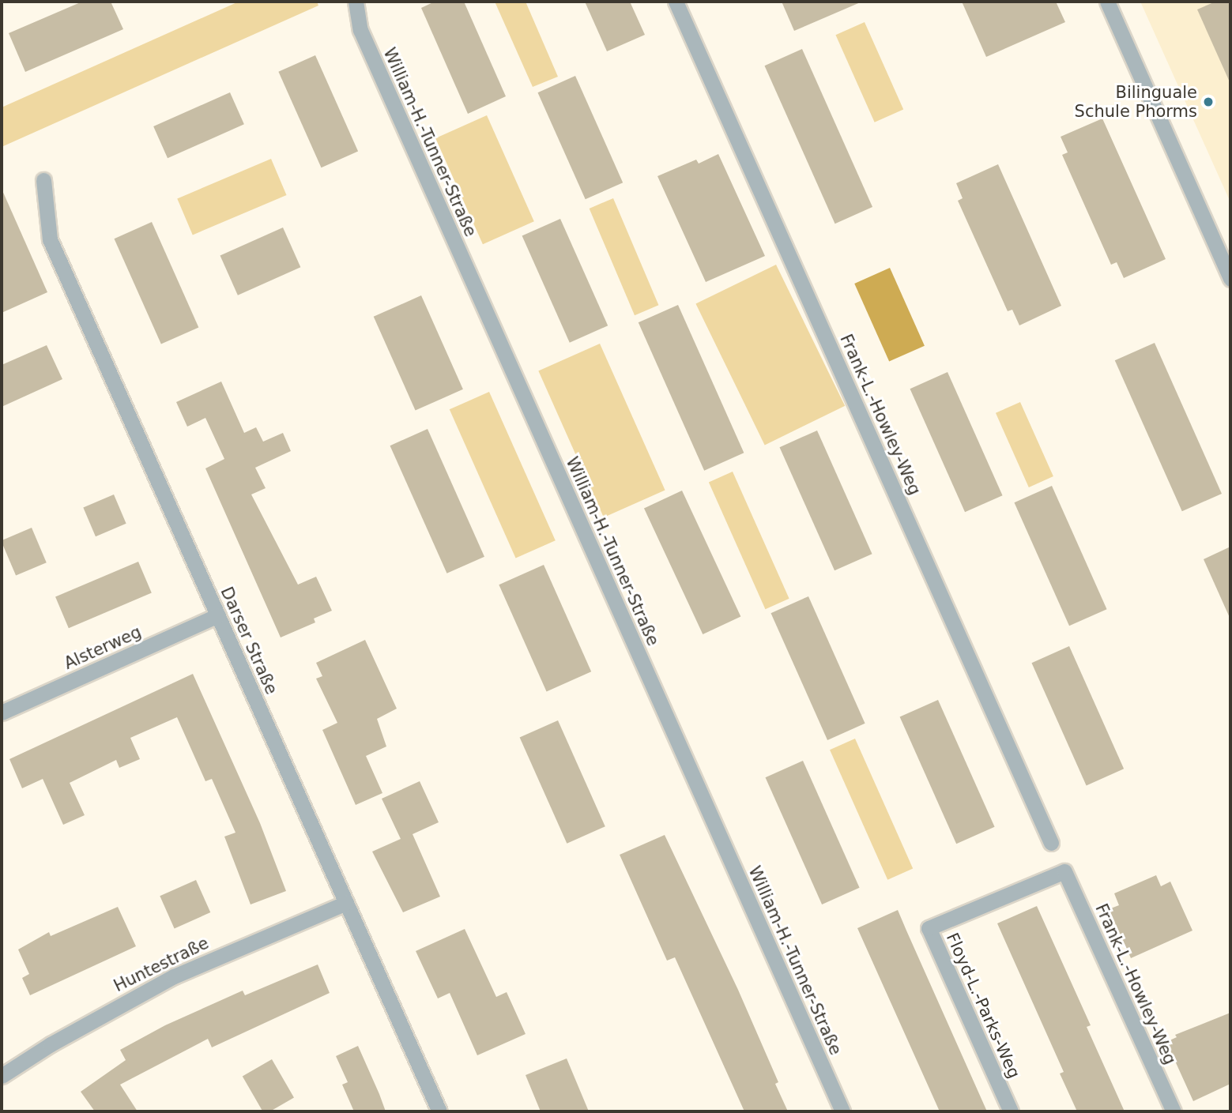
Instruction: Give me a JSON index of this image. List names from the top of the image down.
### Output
{
  "streets": {
    "street": [
      "William-H.-Tunner-Straße",
      "Frank-L.-Howley-Weg",
      "Darser Straße",
      "Alsterweg",
      "Huntestraße",
      "Floyd-L.-Parks-Weg"
    ]
  },
  "crossings": [
    ["Frank-L.-Howley-Weg", "Floyd-L.-Parks-Weg"],
    ["Darser Straße", "Alsterweg"],
    ["Darser Straße", "Huntestraße"]
  ],
  "places": ["Bilinguale Schule Phorms"]
}
